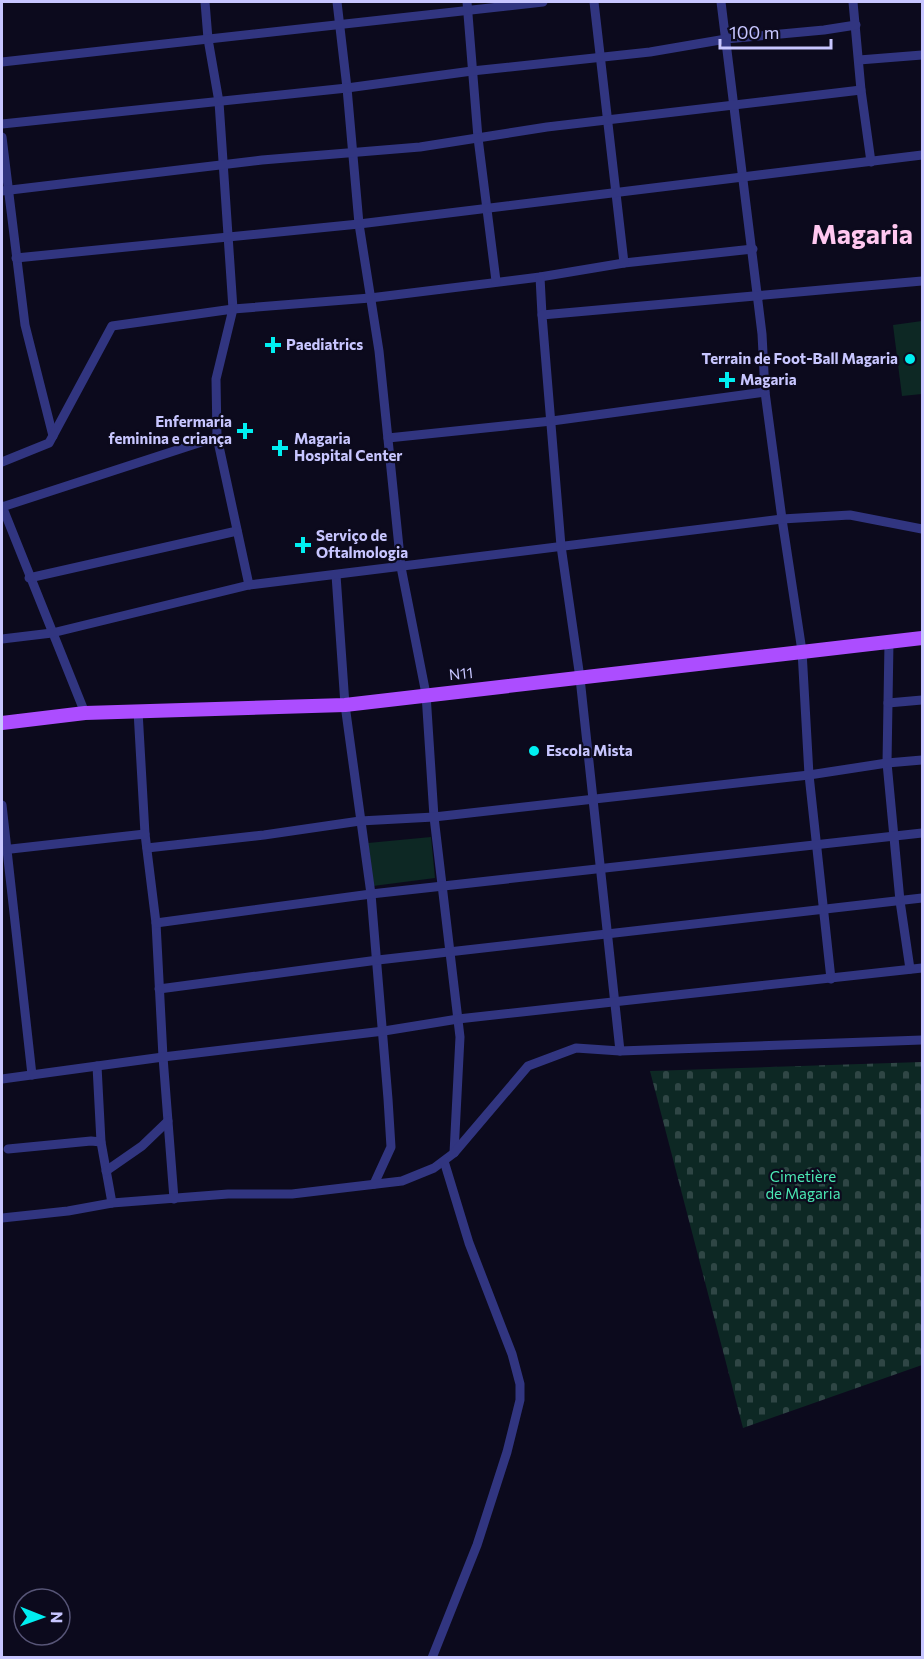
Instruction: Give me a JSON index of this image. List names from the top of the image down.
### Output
{
  "streets": {
    "main road": ["N11"]
  },
  "districts": ["Magaria"],
  "parks": ["Cimetière de Magaria"],
  "places": {
    "health": [
      "Paediatrics",
      "Magaria",
      "Enfermaria feminina e criança",
      "Magaria Hospital Center",
      "Serviço de Oftalmologia"
    ],
    "other": ["Terrain de Foot-Ball Magaria", "Escola Mista"]
  },
  "scale_bar": "100 m",
  "north": "right"
}
